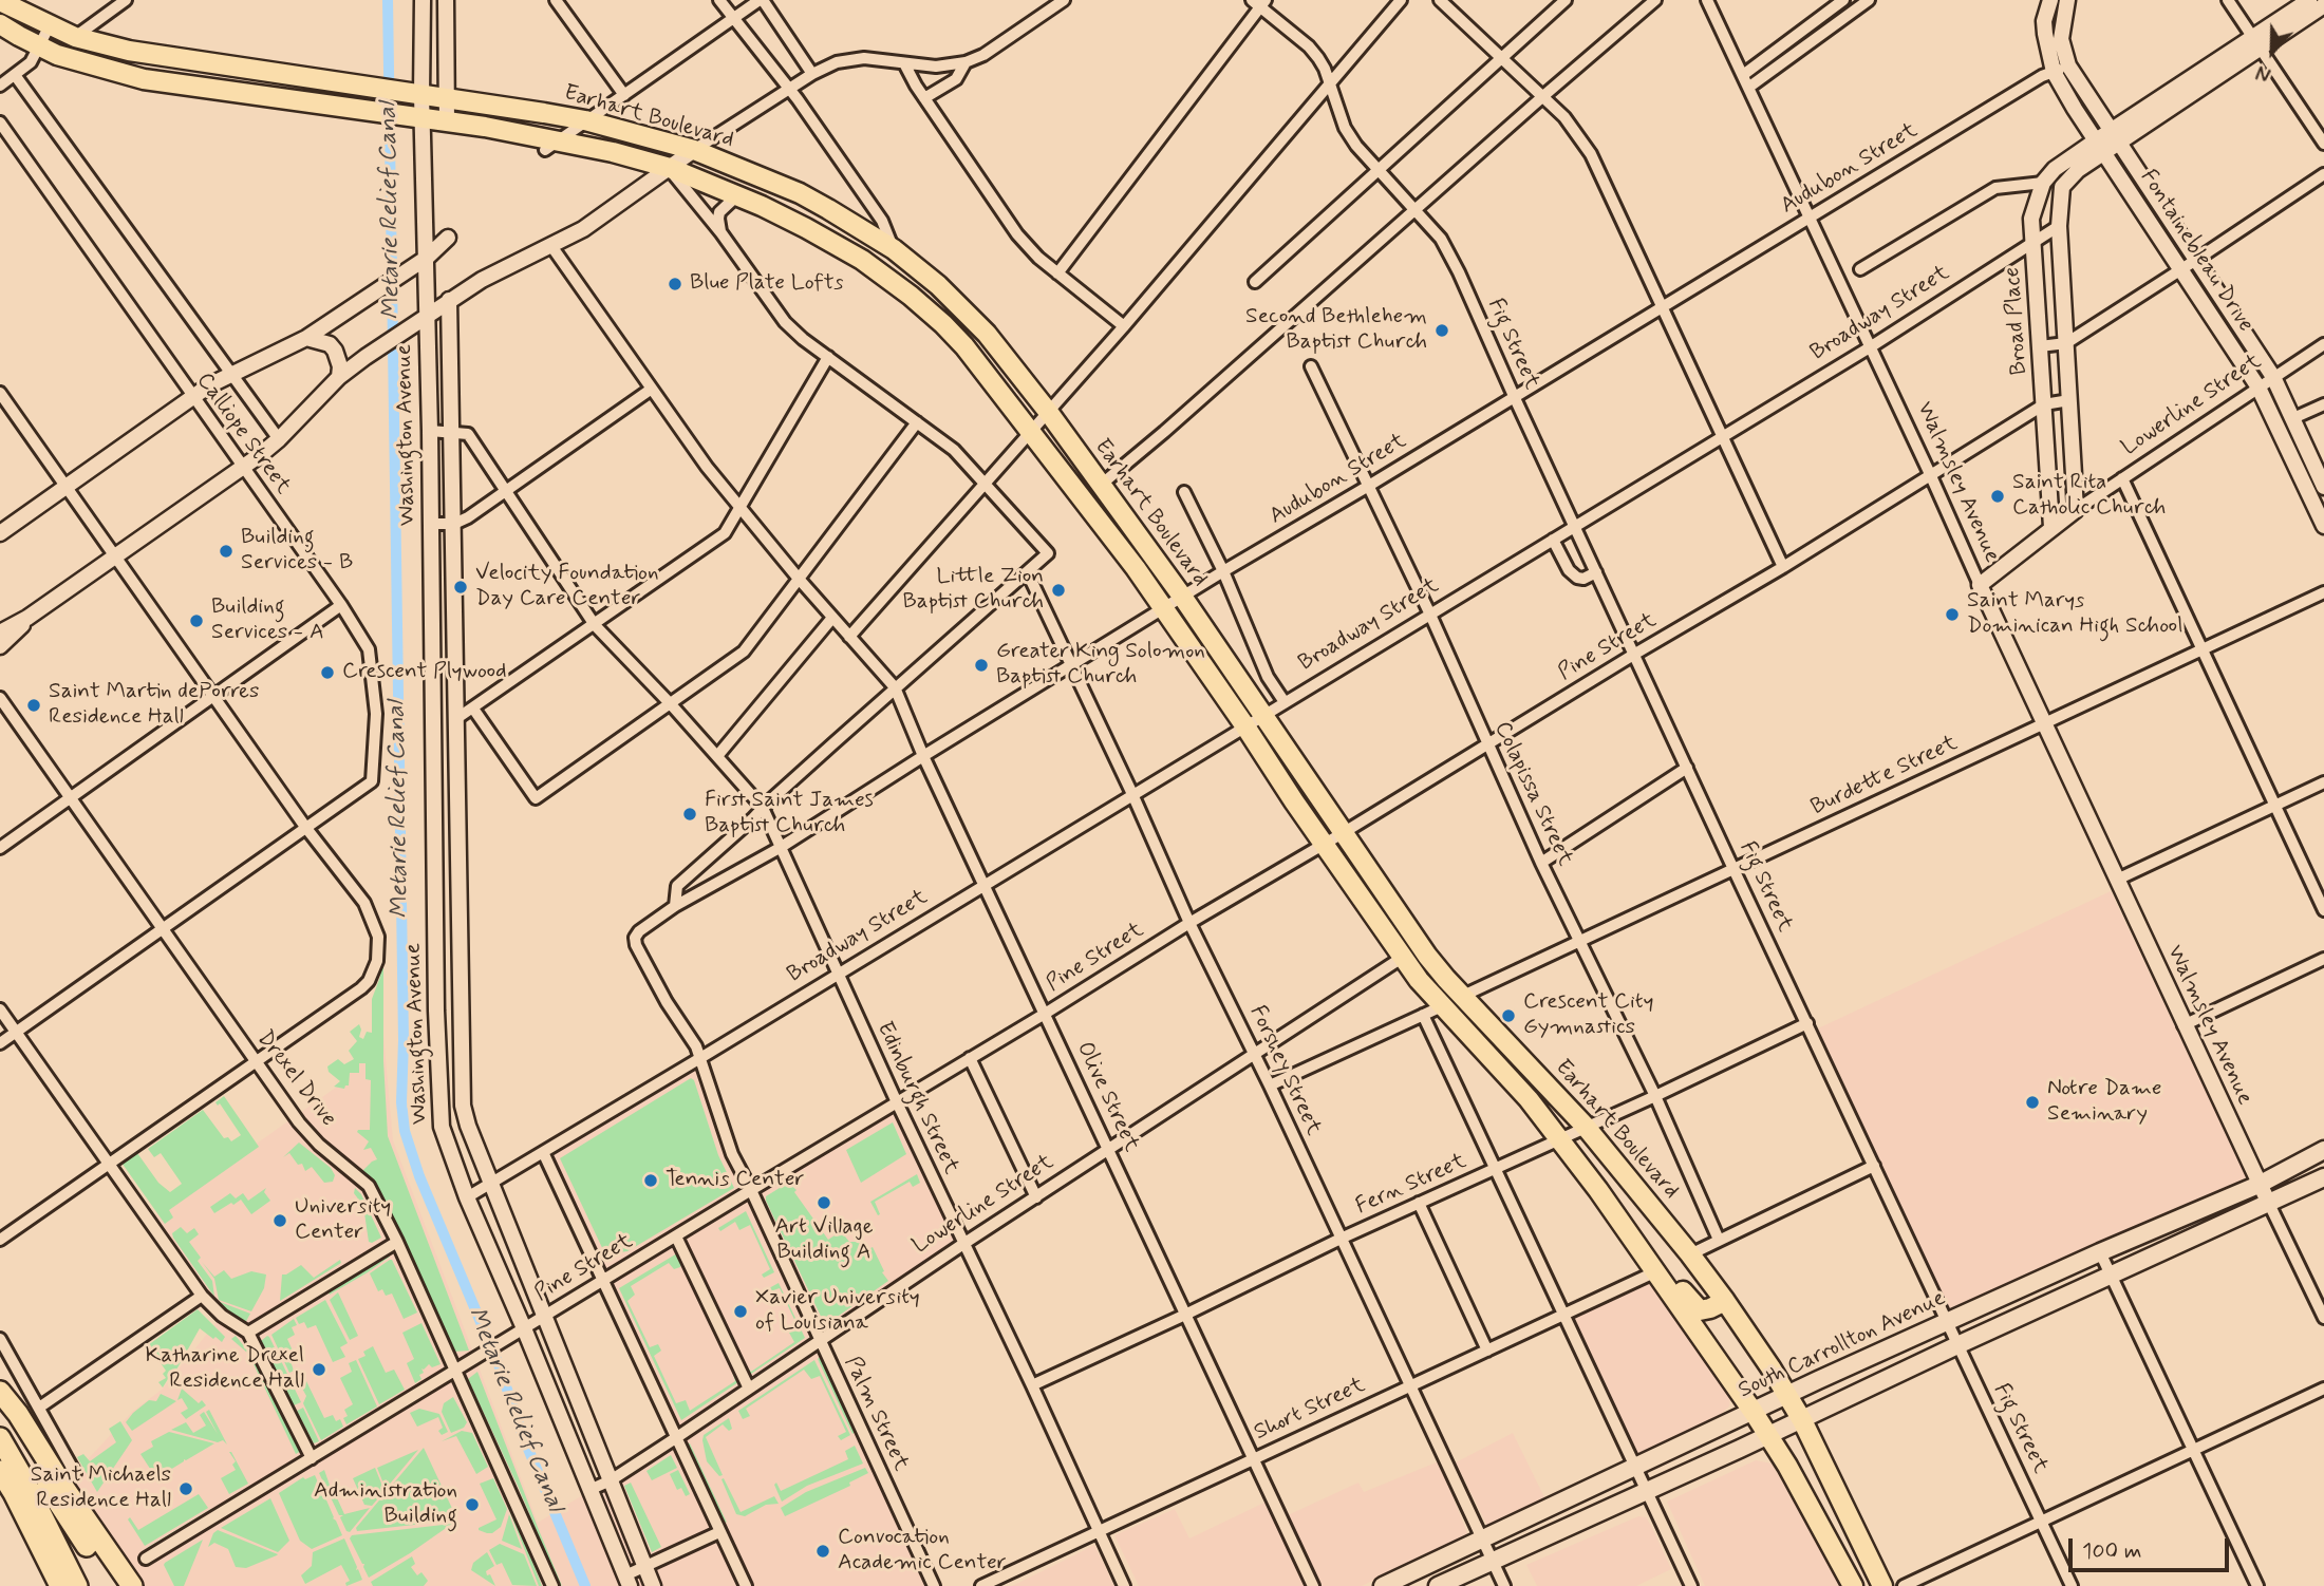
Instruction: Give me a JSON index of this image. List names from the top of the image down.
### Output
{
  "streets": {
    "main road": ["Earhart Boulevard", "South Carrollton Avenue"],
    "street": [
      "Audubon Street",
      "Fontainebleau Drive",
      "Broadway Street",
      "Broad Place",
      "Fig Street",
      "Lowerline Street",
      "Calliope Street",
      "Washington Avenue",
      "Walmsley Avenue",
      "Pine Street",
      "Burdette Street",
      "Colapissa Street",
      "Forshey Street",
      "Drexel Drive",
      "Olive Street",
      "Edinburgh Street",
      "Fern Street",
      "Short Street",
      "Palm Street"
    ]
  },
  "crossings": [
    ["Earhart Boulevard", "Audubon Street"],
    ["Earhart Boulevard", "Broadway Street"],
    ["Earhart Boulevard", "Lowerline Street"],
    ["Earhart Boulevard", "Washington Avenue"],
    ["Earhart Boulevard", "Pine Street"],
    ["Earhart Boulevard", "Burdette Street"],
    ["Earhart Boulevard", "Fern Street"],
    ["Earhart Boulevard", "South Carrollton Avenue"],
    ["Earhart Boulevard", "Short Street"],
    ["Audubon Street", "Fontainebleau Drive"],
    ["Audubon Street", "Fig Street"],
    ["Audubon Street", "Walmsley Avenue"],
    ["Audubon Street", "Colapissa Street"],
    ["Audubon Street", "Forshey Street"],
    ["Audubon Street", "Olive Street"],
    ["Audubon Street", "Edinburgh Street"],
    ["Audubon Street", "Palm Street"],
    ["Fontainebleau Drive", "Lowerline Street"],
    ["Broadway Street", "Broad Place"],
    ["Broadway Street", "Fig Street"],
    ["Broadway Street", "Washington Avenue"],
    ["Broadway Street", "Walmsley Avenue"],
    ["Broadway Street", "Colapissa Street"],
    ["Broadway Street", "Forshey Street"],
    ["Broadway Street", "Olive Street"],
    ["Broadway Street", "Edinburgh Street"],
    ["Broadway Street", "Palm Street"],
    ["Broad Place", "Lowerline Street"],
    ["Broad Place", "Pine Street"],
    ["Fig Street", "Pine Street"],
    ["Fig Street", "Burdette Street"],
    ["Fig Street", "Fern Street"],
    ["Fig Street", "South Carrollton Avenue"],
    ["Lowerline Street", "Washington Avenue"],
    ["Lowerline Street", "Walmsley Avenue"],
    ["Lowerline Street", "Forshey Street"],
    ["Lowerline Street", "Olive Street"],
    ["Lowerline Street", "Edinburgh Street"],
    ["Lowerline Street", "Palm Street"],
    ["Washington Avenue", "Pine Street"],
    ["Washington Avenue", "Edinburgh Street"],
    ["Walmsley Avenue", "Pine Street"],
    ["Walmsley Avenue", "Burdette Street"],
    ["Walmsley Avenue", "South Carrollton Avenue"],
    ["Pine Street", "Colapissa Street"],
    ["Pine Street", "Forshey Street"],
    ["Pine Street", "Drexel Drive"],
    ["Pine Street", "Olive Street"],
    ["Pine Street", "Edinburgh Street"],
    ["Pine Street", "Palm Street"],
    ["Burdette Street", "Colapissa Street"],
    ["Colapissa Street", "Fern Street"],
    ["Forshey Street", "Fern Street"],
    ["Forshey Street", "South Carrollton Avenue"],
    ["Forshey Street", "Short Street"],
    ["Olive Street", "Fern Street"],
    ["Olive Street", "Short Street"],
    ["Edinburgh Street", "Fern Street"],
    ["Edinburgh Street", "Short Street"]
  ],
  "water": ["Metarie Relief Canal"],
  "places": [
    "Blue Plate Lofts",
    "Second Bethlehem Baptist Church",
    "Saint Rita Catholic Church",
    "Building Services - B",
    "Velocity Foundation Day Care Center",
    "Little Zion Baptist Church",
    "Saint Marys Dominican High School",
    "Building Services - A",
    "Greater King Solomon Baptist Church",
    "Crescent Plywood",
    "Saint Martin dePorres Residence Hall",
    "First Saint James Baptist Church",
    "Crescent City Gymnastics",
    "Notre Dame Seminary",
    "Tennis Center",
    "Art Village Building A",
    "University Center",
    "Xavier University of Louisiana",
    "Katharine Drexel Residence Hall",
    "Saint Michaels Residence Hall",
    "Administration Building",
    "Convocation Academic Center"
  ],
  "scale_bar": "100 m",
  "north": "bottom"
}
